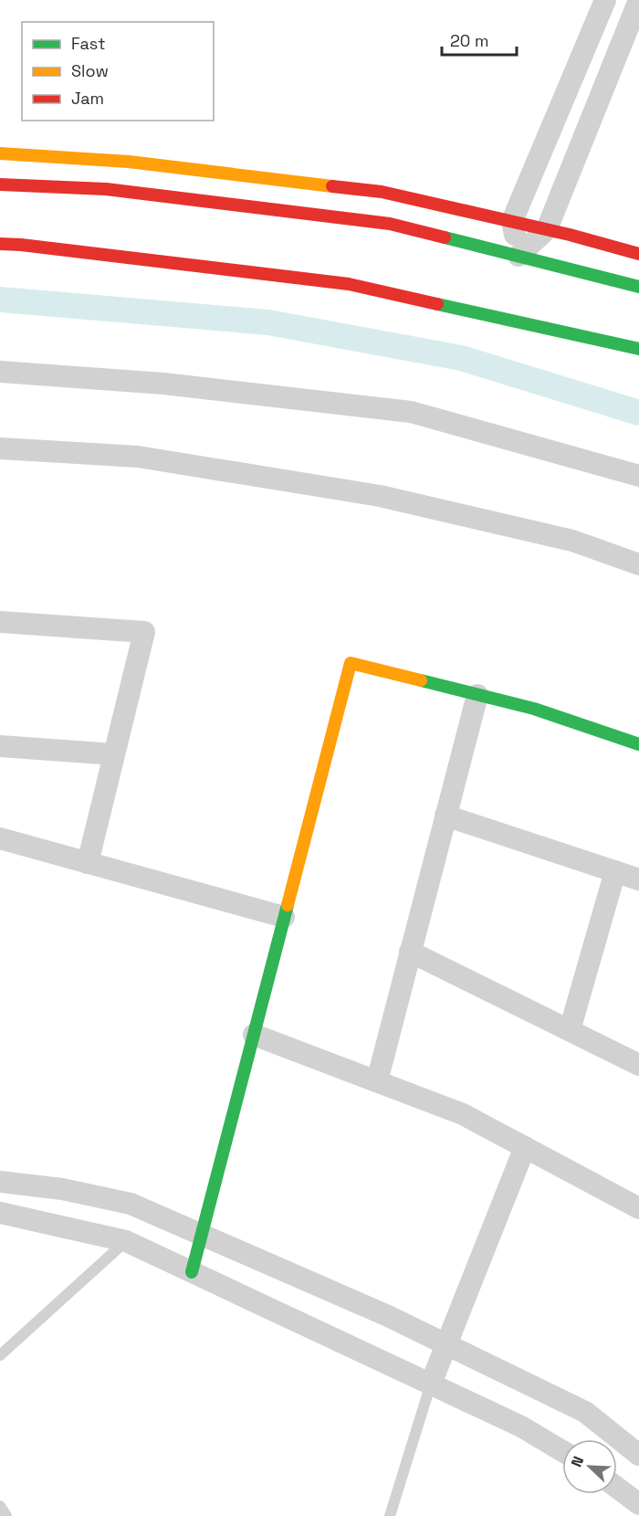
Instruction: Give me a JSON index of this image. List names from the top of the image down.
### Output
{
  "legend": ["Fast", "Slow", "Jam"],
  "scale_bar": "20 m",
  "north": "top left"
}
